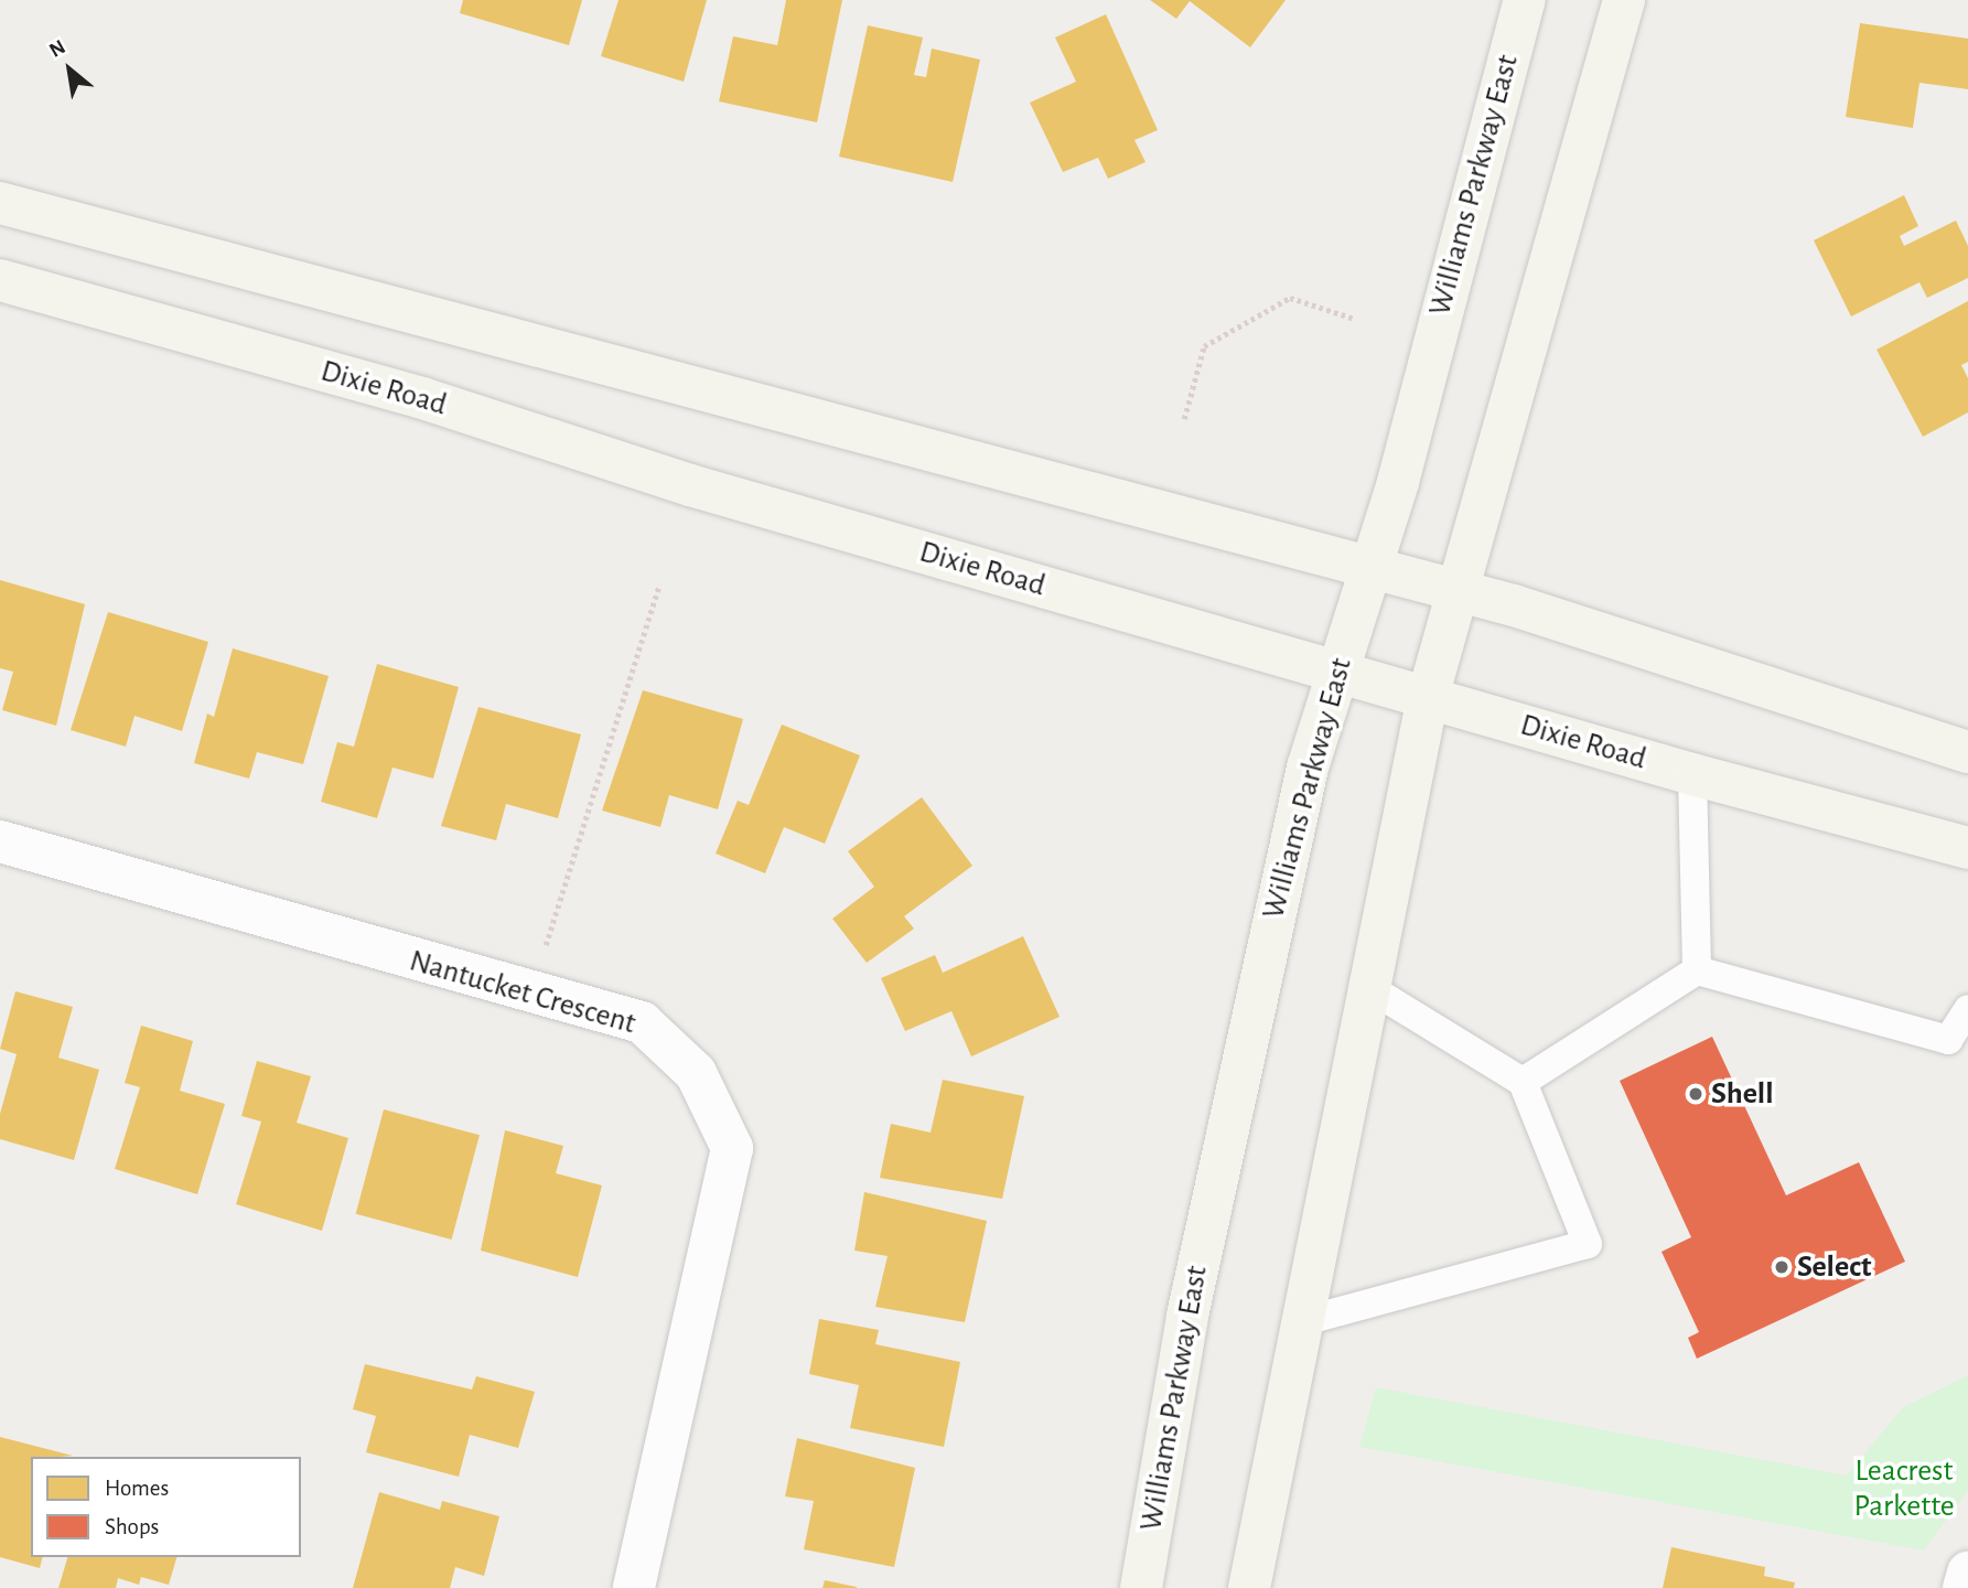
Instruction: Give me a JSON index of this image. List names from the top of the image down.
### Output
{
  "streets": {
    "main road": ["Williams Parkway East", "Dixie Road"],
    "street": ["Nantucket Crescent"]
  },
  "crossings": [
    ["Williams Parkway East", "Dixie Road"]
  ],
  "parks": ["Leacrest Parkette"],
  "places": ["Shell", "Select"],
  "legend": ["Homes", "Shops"],
  "north": "top left"
}
